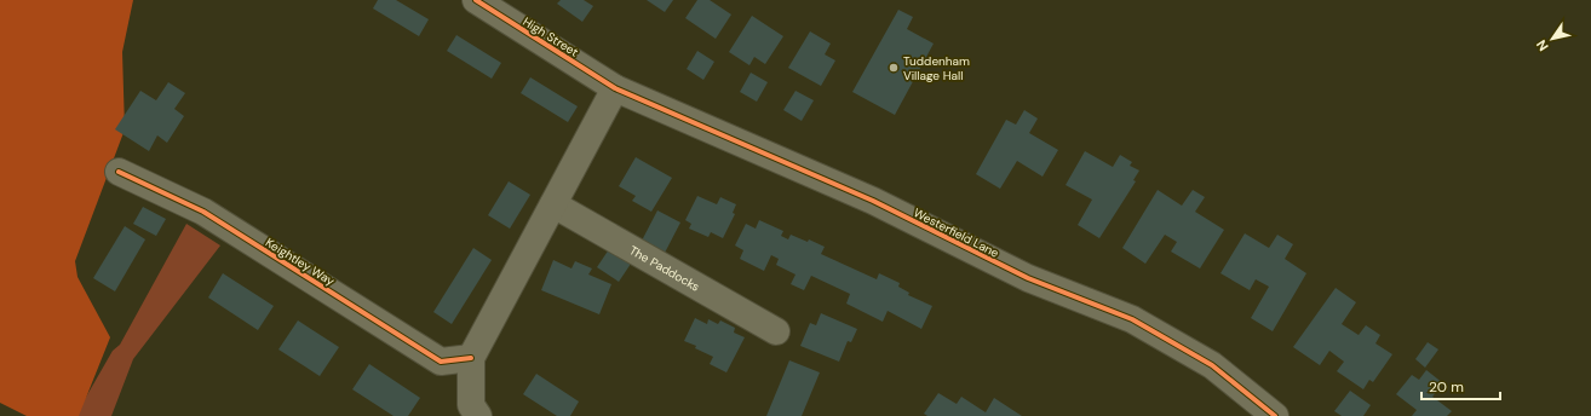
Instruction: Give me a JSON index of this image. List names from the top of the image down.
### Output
{
  "streets": {
    "street": [
      "High Street",
      "Westerfield Lane",
      "Keightley Way",
      "The Paddocks"
    ]
  },
  "crossings": [
    ["High Street", "Westerfield Lane"]
  ],
  "places": ["Tuddenham Village Hall"],
  "scale_bar": "20 m",
  "north": "bottom left"
}
